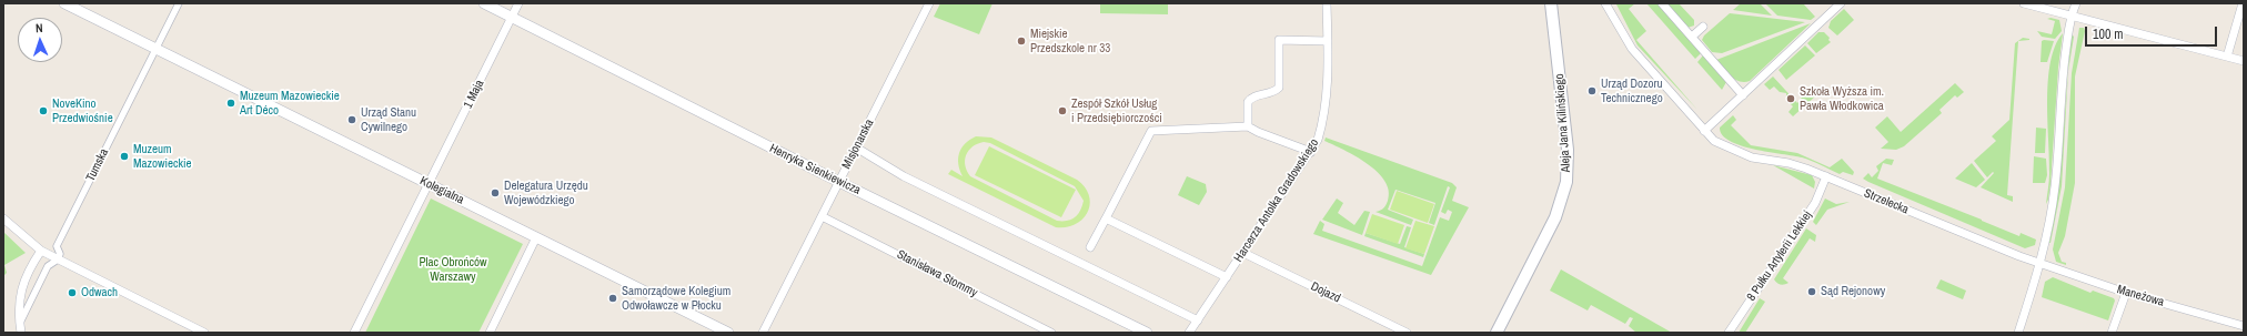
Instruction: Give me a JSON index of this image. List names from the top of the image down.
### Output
{
  "streets": {
    "main road": ["Aleja Jana Kilińskiego"],
    "street": [
      "1 Maja",
      "Misjonarska",
      "Tumska",
      "Henryka Sienkiewicza",
      "Kolegialna",
      "Harcerza Antolka Gradowskiego",
      "Strzelecka",
      "8 Pułku Artylerii Lekkiej",
      "Stanisława Stommy",
      "Dojazd",
      "Maneżowa"
    ]
  },
  "crossings": [
    ["1 Maja", "Henryka Sienkiewicza"],
    ["1 Maja", "Kolegialna"],
    ["Misjonarska", "Henryka Sienkiewicza"],
    ["Misjonarska", "Stanisława Stommy"],
    ["Tumska", "Kolegialna"],
    ["Harcerza Antolka Gradowskiego", "Dojazd"],
    ["Strzelecka", "8 Pułku Artylerii Lekkiej"],
    ["Strzelecka", "Maneżowa"]
  ],
  "parks": ["Plac Obrońców Warszawy"],
  "places": [
    "Miejskie Przedszkole nr 33",
    "Urząd Dozoru Technicznego",
    "Szkoła Wyższa im. Pawła Włodkowica",
    "Muzeum Mazowieckie Art Déco",
    "NoveKino Przedwiośnie",
    "Zespół Szkół Usług i Przedsiębiorczości",
    "Urząd Stanu Cywilnego",
    "Muzeum Mazowieckie",
    "Delegatura Urzędu Wojewódzkiego",
    "Sąd Rejonowy",
    "Odwach",
    "Samorządowe Kolegium Odwoławcze w Płocku"
  ],
  "scale_bar": "100 m",
  "north": "top"
}
